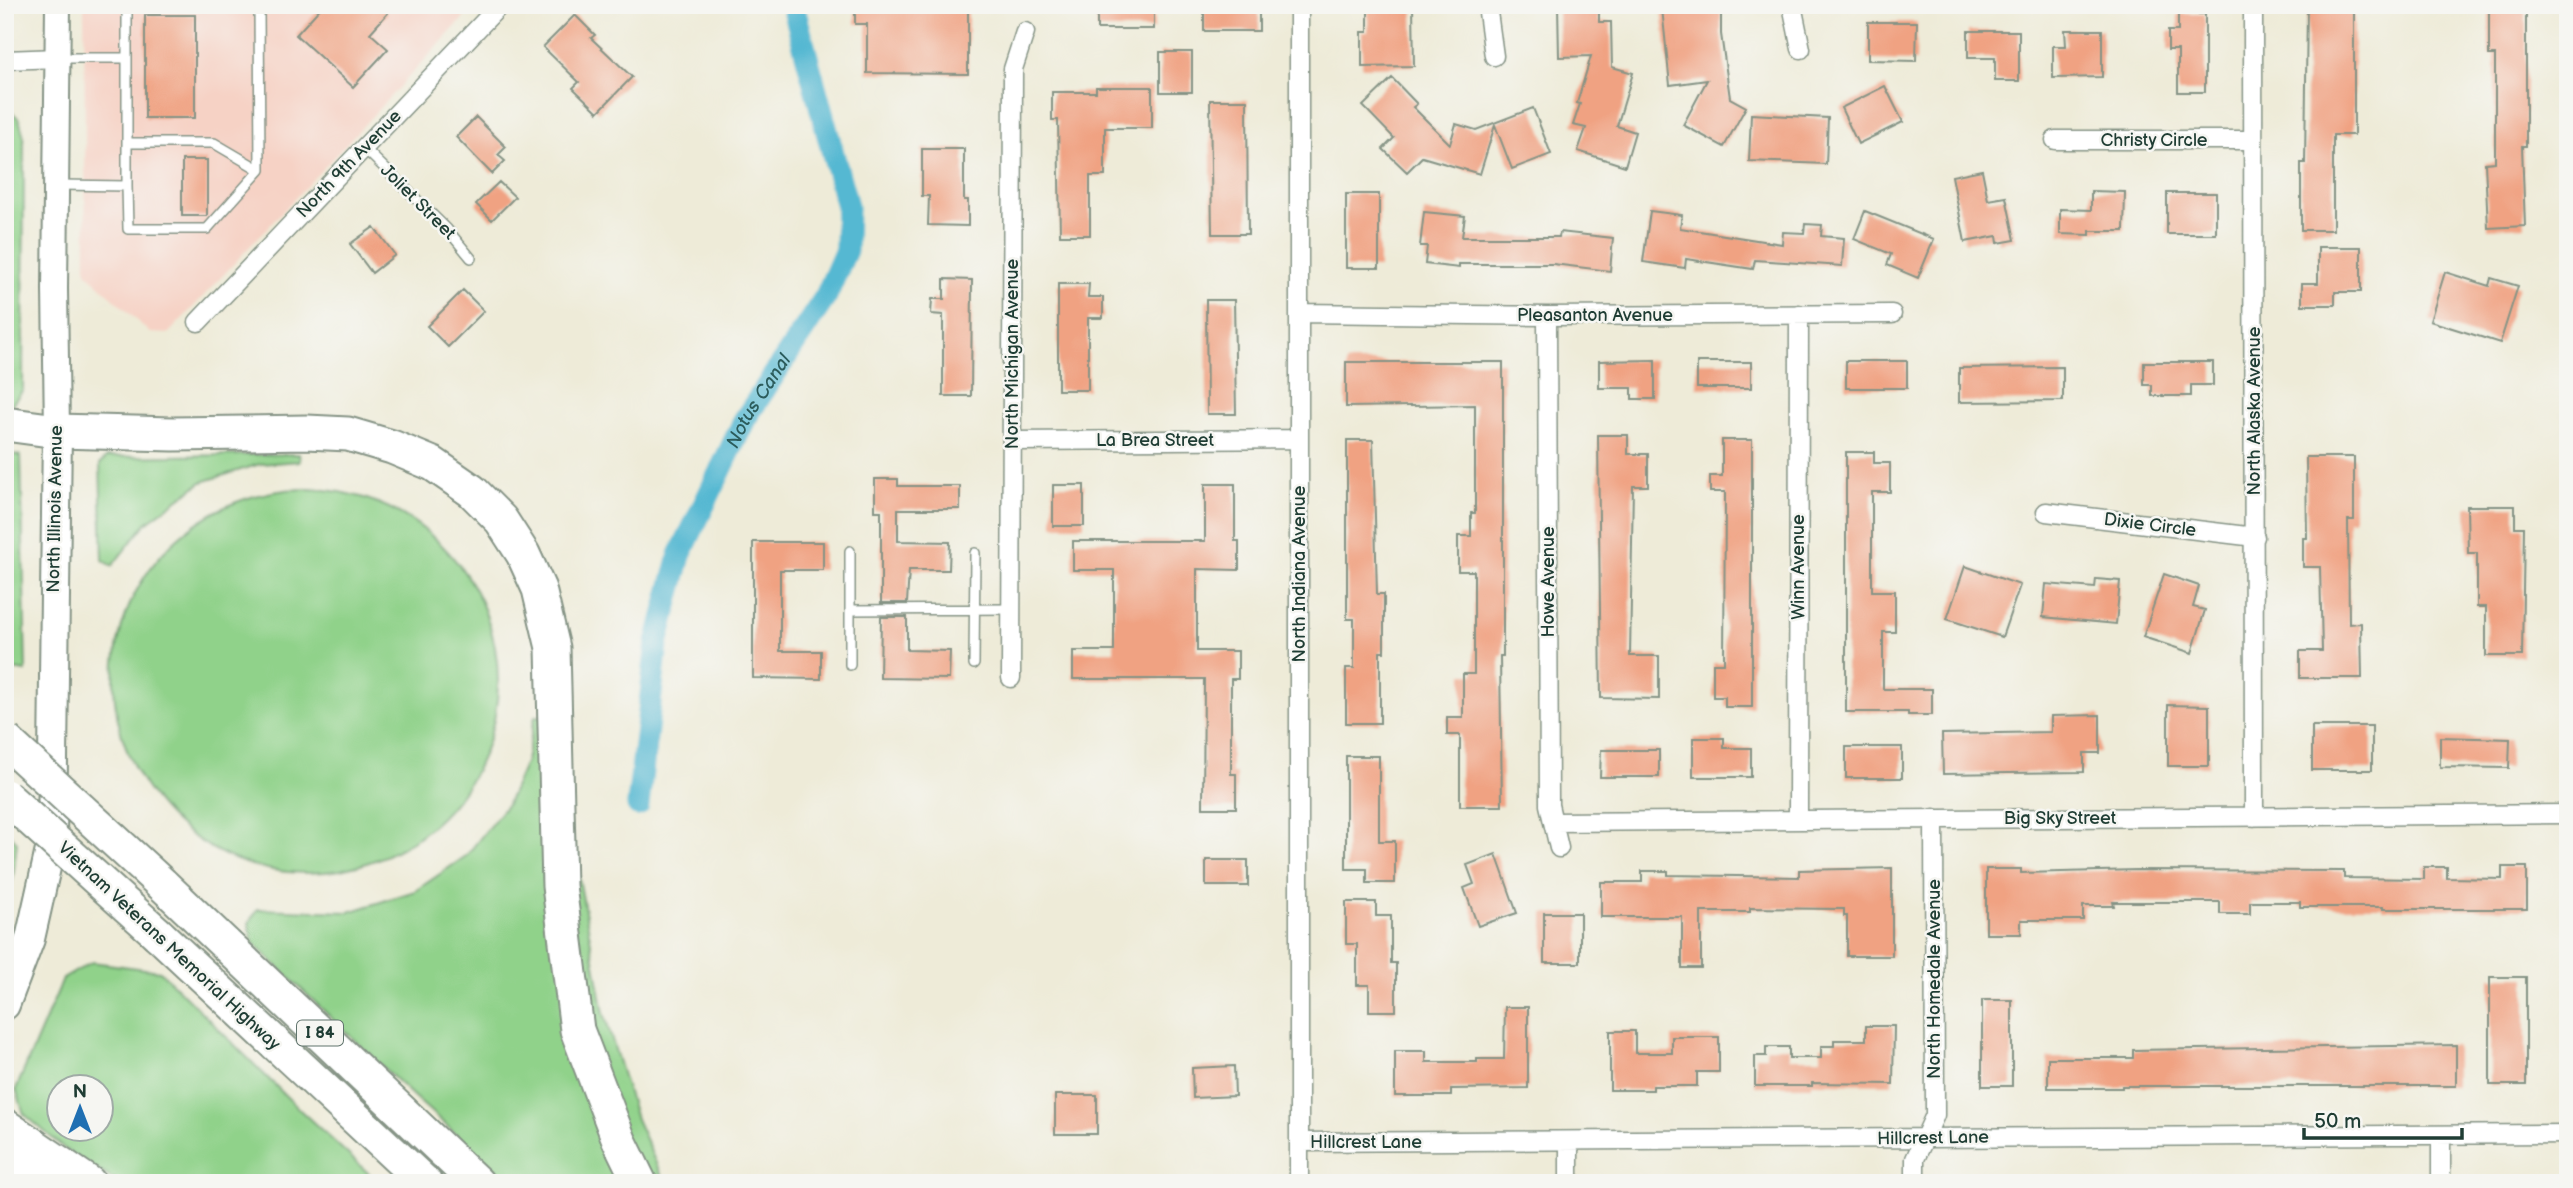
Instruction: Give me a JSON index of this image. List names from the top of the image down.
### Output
{
  "streets": {
    "highway": ["Vietnam Veterans Memorial Highway", "I 84"],
    "main road": ["North Illinois Avenue"],
    "street": [
      "Christy Circle",
      "North 9th Avenue",
      "Pleasanton Avenue",
      "North Michigan Avenue",
      "North Alaska Avenue",
      "La Brea Street",
      "Dixie Circle",
      "Winn Avenue",
      "North Indiana Avenue",
      "Howe Avenue",
      "Big Sky Street",
      "North Homedale Avenue",
      "Hillcrest Lane"
    ],
    "lane": ["Joliet Street"]
  },
  "crossings": [
    ["Christy Circle", "North Alaska Avenue"],
    ["North 9th Avenue", "Joliet Street"],
    ["Pleasanton Avenue", "Winn Avenue"],
    ["Pleasanton Avenue", "North Indiana Avenue"],
    ["Pleasanton Avenue", "Howe Avenue"],
    ["North Michigan Avenue", "La Brea Street"],
    ["North Alaska Avenue", "Dixie Circle"],
    ["North Alaska Avenue", "Big Sky Street"],
    ["La Brea Street", "North Indiana Avenue"],
    ["Winn Avenue", "Big Sky Street"],
    ["North Indiana Avenue", "Hillcrest Lane"],
    ["Howe Avenue", "Big Sky Street"],
    ["Big Sky Street", "North Homedale Avenue"],
    ["North Homedale Avenue", "Hillcrest Lane"]
  ],
  "water": ["Notus Canal"],
  "scale_bar": "50 m",
  "north": "top"
}
